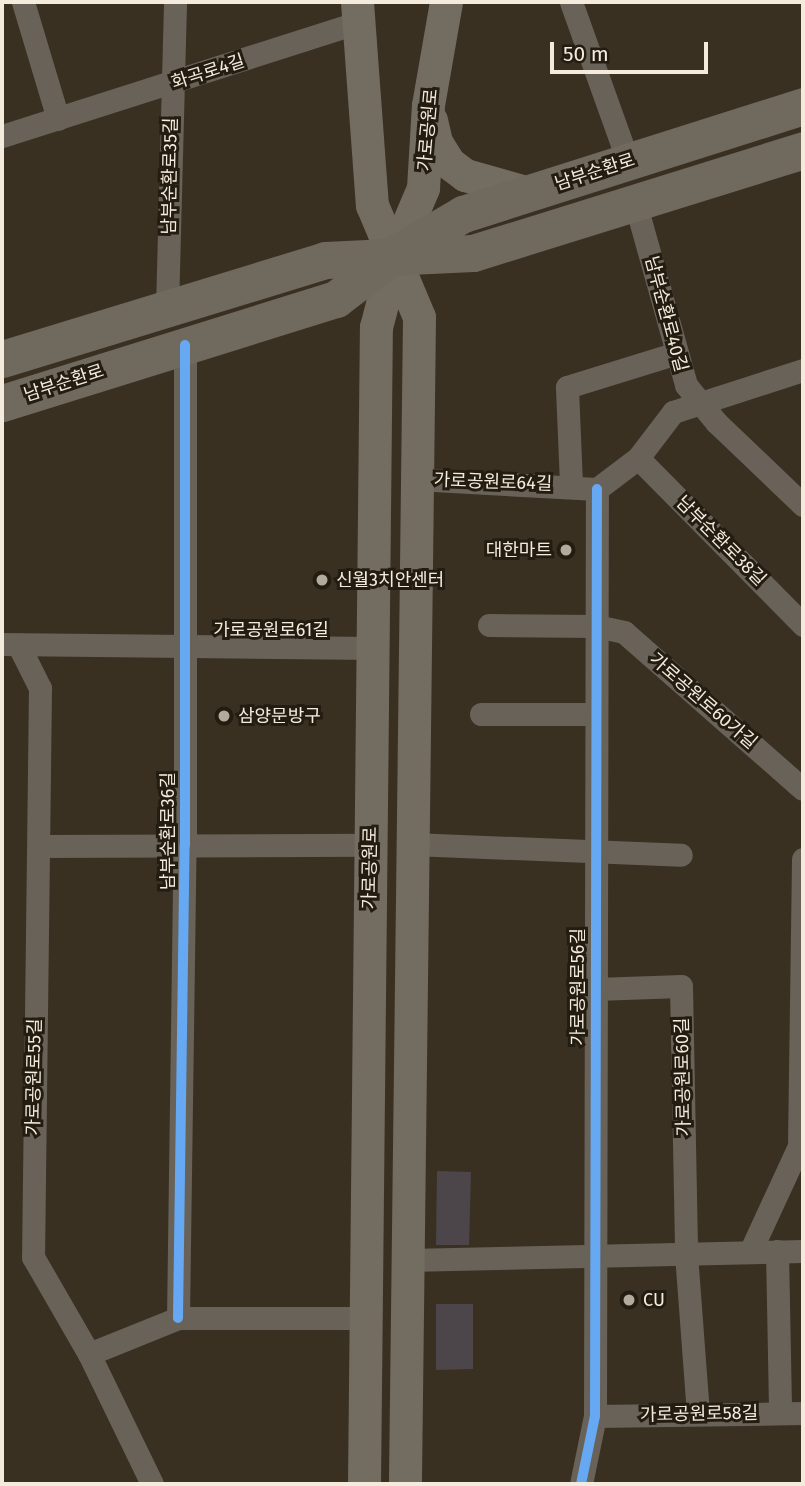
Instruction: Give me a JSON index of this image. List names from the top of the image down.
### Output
{
  "streets": {
    "main road": ["가로공원로", "남부순환로"],
    "street": [
      "화곡로4길",
      "남부순환로35길",
      "남부순환로40길",
      "가로공원로64길",
      "남부순환로38길",
      "가로공원로61길",
      "가로공원로60가길",
      "남부순환로36길",
      "가로공원로56길",
      "가로공원로55길",
      "가로공원로60길",
      "가로공원로58길"
    ]
  },
  "crossings": [
    ["화곡로4길", "남부순환로35길"],
    ["가로공원로", "남부순환로"],
    ["가로공원로", "가로공원로61길"],
    ["남부순환로", "남부순환로35길"],
    ["남부순환로", "남부순환로40길"],
    ["남부순환로", "남부순환로36길"],
    ["남부순환로40길", "가로공원로64길"],
    ["가로공원로64길", "가로공원로56길"],
    ["가로공원로61길", "남부순환로36길"],
    ["가로공원로61길", "가로공원로55길"],
    ["가로공원로60가길", "가로공원로56길"],
    ["가로공원로56길", "가로공원로60길"],
    ["가로공원로56길", "가로공원로58길"],
    ["가로공원로60길", "가로공원로58길"]
  ],
  "places": [
    "대한마트",
    "신월3치안센터",
    "삼양문방구",
    "CU"
  ],
  "scale_bar": "50 m"
}
